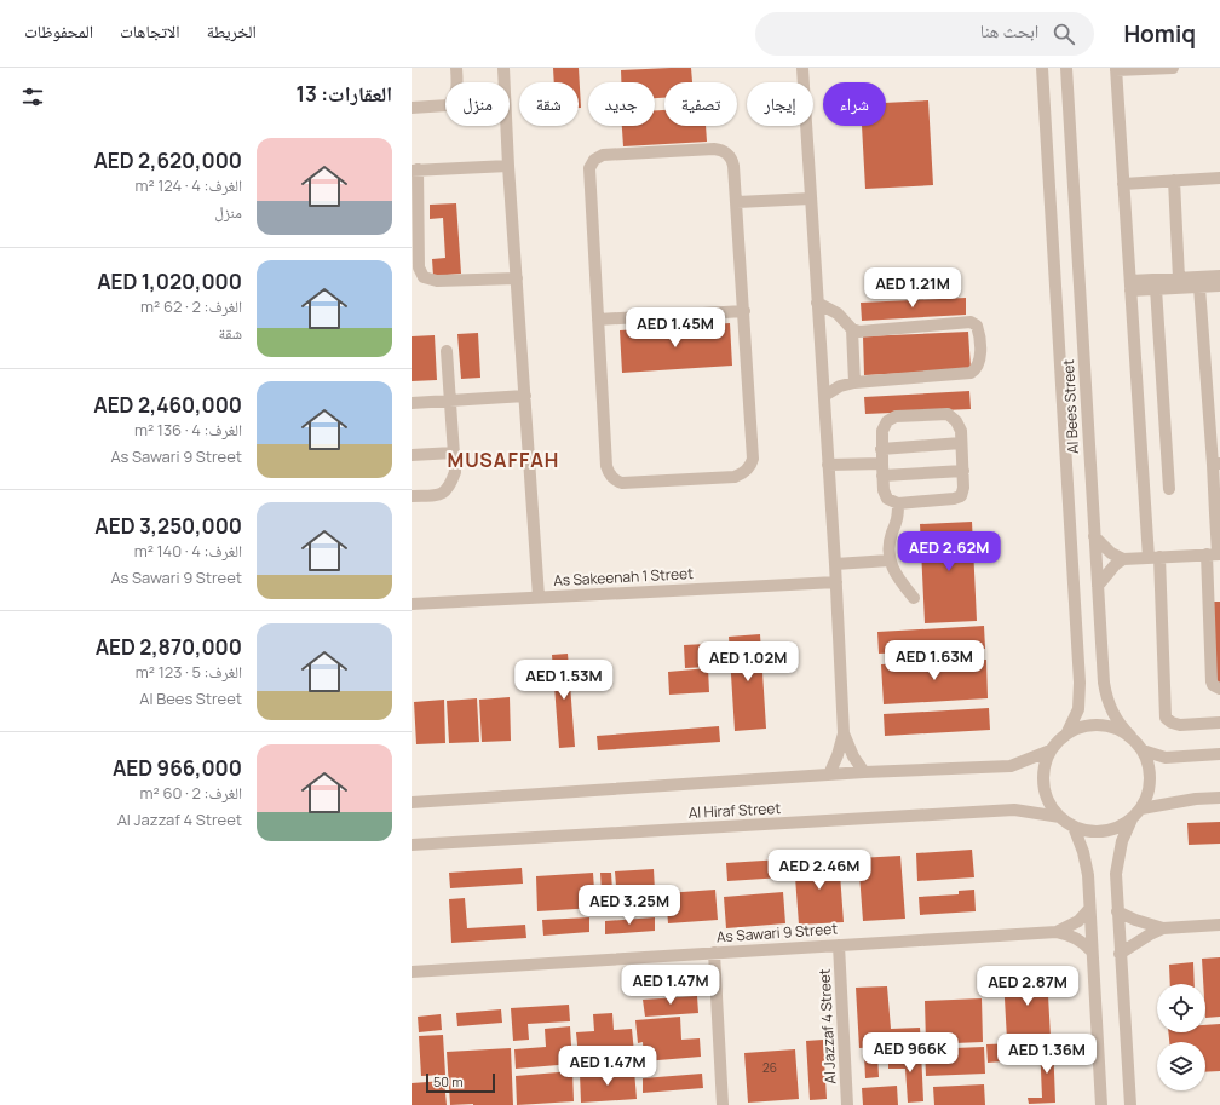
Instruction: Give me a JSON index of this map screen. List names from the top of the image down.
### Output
{
  "streets": {
    "street": [
      "Al Bees Street",
      "As Sakeenah 1 Street",
      "Al Hiraf Street",
      "As Sawari 9 Street",
      "Al Jazzaf 4 Street"
    ]
  },
  "crossings": [
    ["Al Bees Street", "Al Hiraf Street"],
    ["As Sawari 9 Street", "Al Jazzaf 4 Street"]
  ],
  "districts": ["MUSAFFAH"],
  "house_numbers": ["26"],
  "scale_bar": "50 m",
  "page": {
    "header": "Homiq",
    "search": "ابحث هنا",
    "nav": ["الخريطة", "الاتجاهات", "المحفوظات"],
    "heading": "العقارات: 13",
    "chip": [
      "شراء",
      "إيجار",
      "تصفية",
      "جديد",
      "شقة",
      "منزل"
    ],
    "list": [
      {
        "name": "AED 2,620,000",
        "note": "الغرف: 4 · 124 m² · منزل"
      },
      {
        "name": "AED 1,020,000",
        "note": "الغرف: 2 · 62 m² · شقة"
      },
      {
        "name": "AED 2,460,000",
        "note": "الغرف: 4 · 136 m² · As Sawari 9 Street"
      },
      {
        "name": "AED 3,250,000",
        "note": "الغرف: 4 · 140 m² · As Sawari 9 Street"
      },
      {
        "name": "AED 2,870,000",
        "note": "الغرف: 5 · 123 m² · Al Bees Street"
      },
      {
        "name": "AED 966,000",
        "note": "الغرف: 2 · 60 m² · Al Jazzaf 4 Street"
      }
    ],
    "price": [
      "AED 1.21M",
      "AED 1.45M",
      "AED 2.62M",
      "AED 1.63M",
      "AED 1.02M",
      "AED 1.53M",
      "AED 2.46M",
      "AED 3.25M",
      "AED 1.47M",
      "AED 2.87M",
      "AED 966K",
      "AED 1.36M",
      "AED 1.47M"
    ],
    "scale": "50 m"
  }
}
